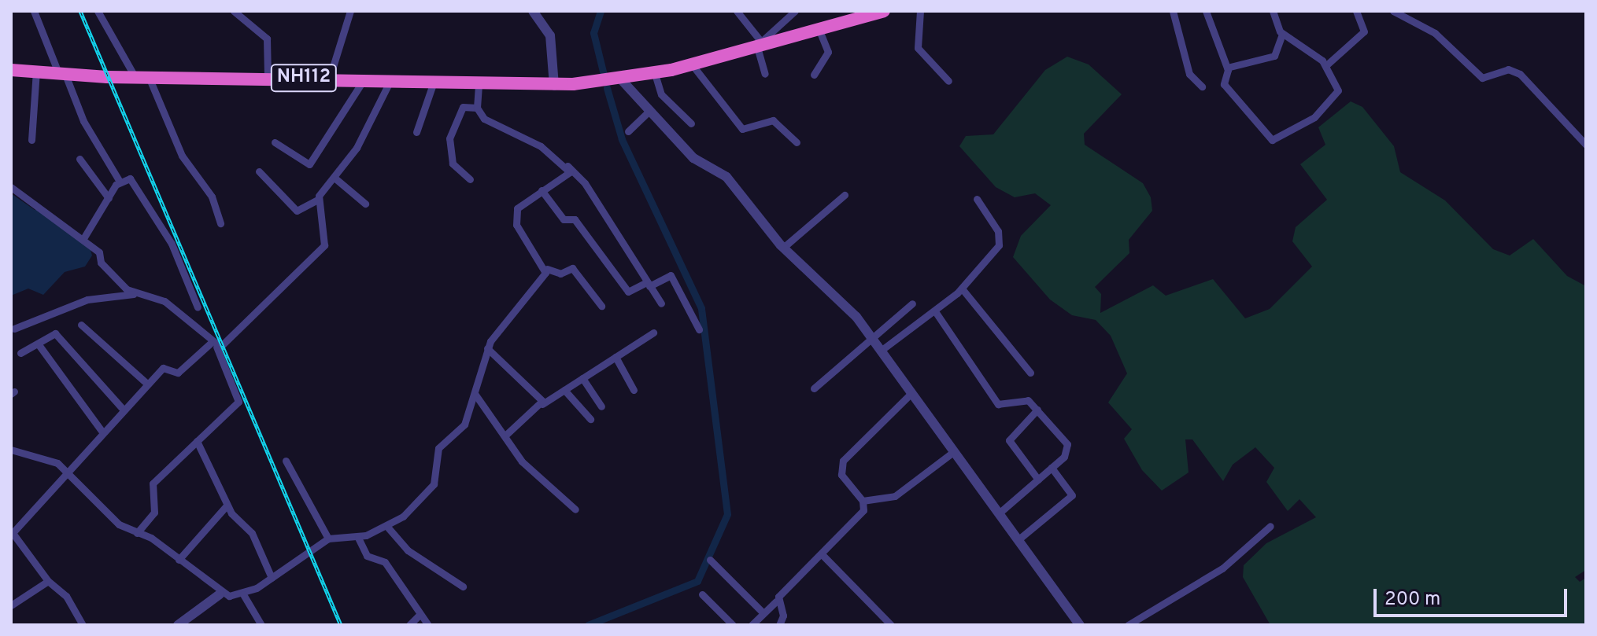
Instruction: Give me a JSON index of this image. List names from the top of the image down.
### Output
{
  "streets": {
    "highway": ["NH112"]
  },
  "scale_bar": "200 m"
}
